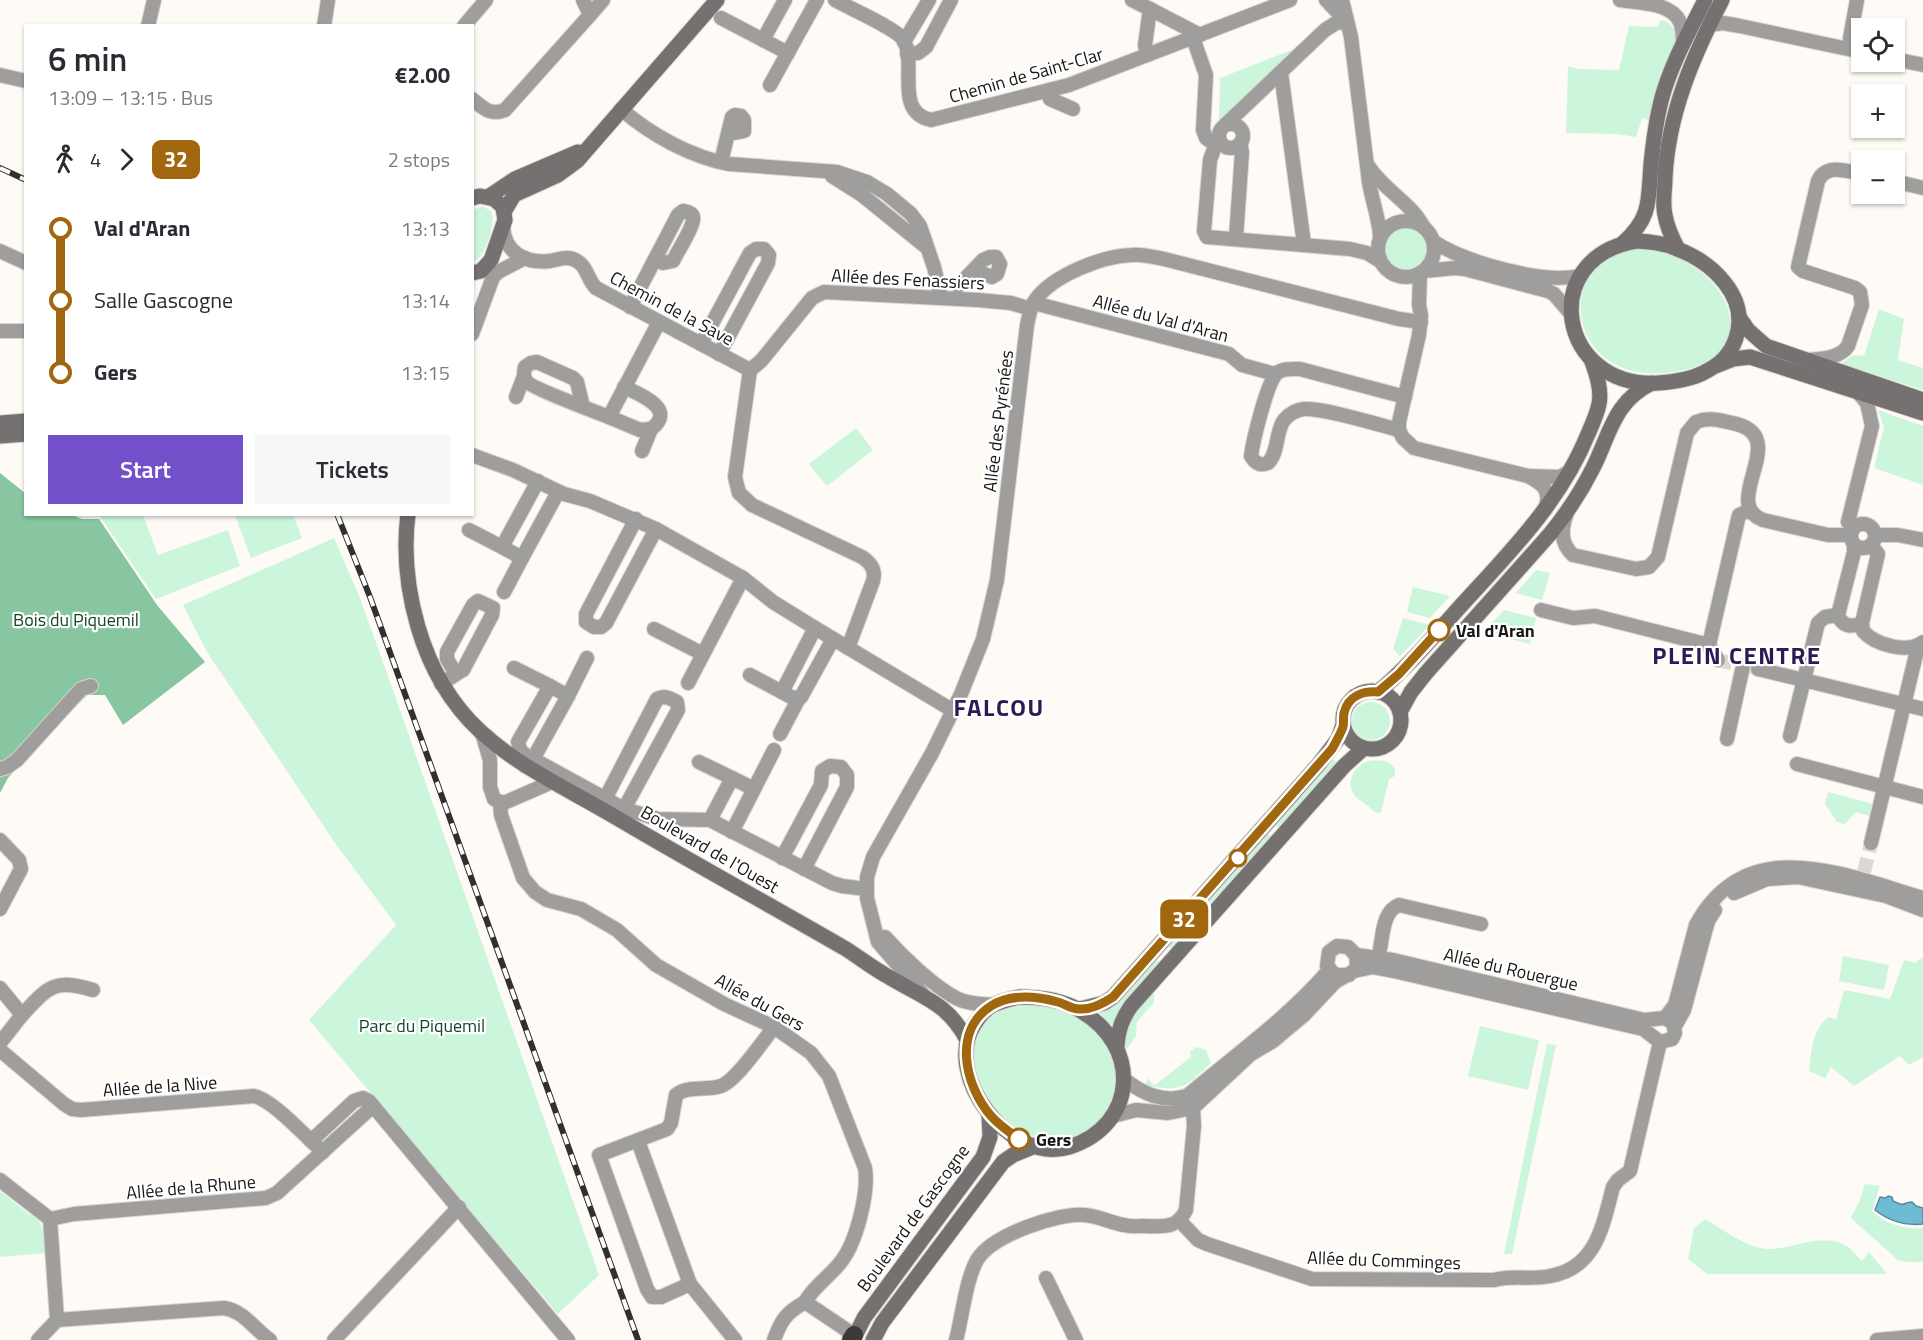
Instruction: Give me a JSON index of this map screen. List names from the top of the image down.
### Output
{
  "streets": {
    "street": [
      "Chemin de Saint-Clar",
      "Allée des Fenassiers",
      "Chemin de la Save",
      "Allée du Val d'Aran",
      "Allée des Pyrénées",
      "Boulevard de l'Ouest",
      "Allée du Rouergue",
      "Allée du Gers",
      "Allée de la Nive",
      "Allée de la Rhune",
      "Boulevard de Gascogne",
      "Allée du Comminges"
    ]
  },
  "crossings": [
    ["Allée des Fenassiers", "Chemin de la Save"],
    ["Allée des Fenassiers", "Allée du Val d'Aran"],
    ["Allée des Fenassiers", "Allée des Pyrénées"],
    ["Allée du Val d'Aran", "Allée des Pyrénées"],
    ["Allée des Pyrénées", "Boulevard de l'Ouest"],
    ["Allée des Pyrénées", "Boulevard de Gascogne"],
    ["Boulevard de l'Ouest", "Allée du Gers"],
    ["Boulevard de l'Ouest", "Boulevard de Gascogne"],
    ["Allée du Rouergue", "Allée du Comminges"],
    ["Allée de la Nive", "Allée de la Rhune"]
  ],
  "districts": ["PLEIN CENTRE", "FALCOU"],
  "parks": ["Bois du Piquemil", "Parc du Piquemil"],
  "places": ["Val d'Aran", "Gers"],
  "lines": ["bus line 32"],
  "page": {
    "on_map": "32",
    "map_buttons": ["+", "−"],
    "heading": ["6 min", "13:09 – 13:15 · Bus", "€2.00"],
    "legs": ["4", "32", "2 stops"],
    "list": [
      {
        "name": "Val d'Aran",
        "value": "13:13"
      },
      {
        "name": "Salle Gascogne",
        "value": "13:14"
      },
      {
        "name": "Gers",
        "value": "13:15"
      }
    ],
    "buttons": ["Start", "Tickets"]
  }
}
